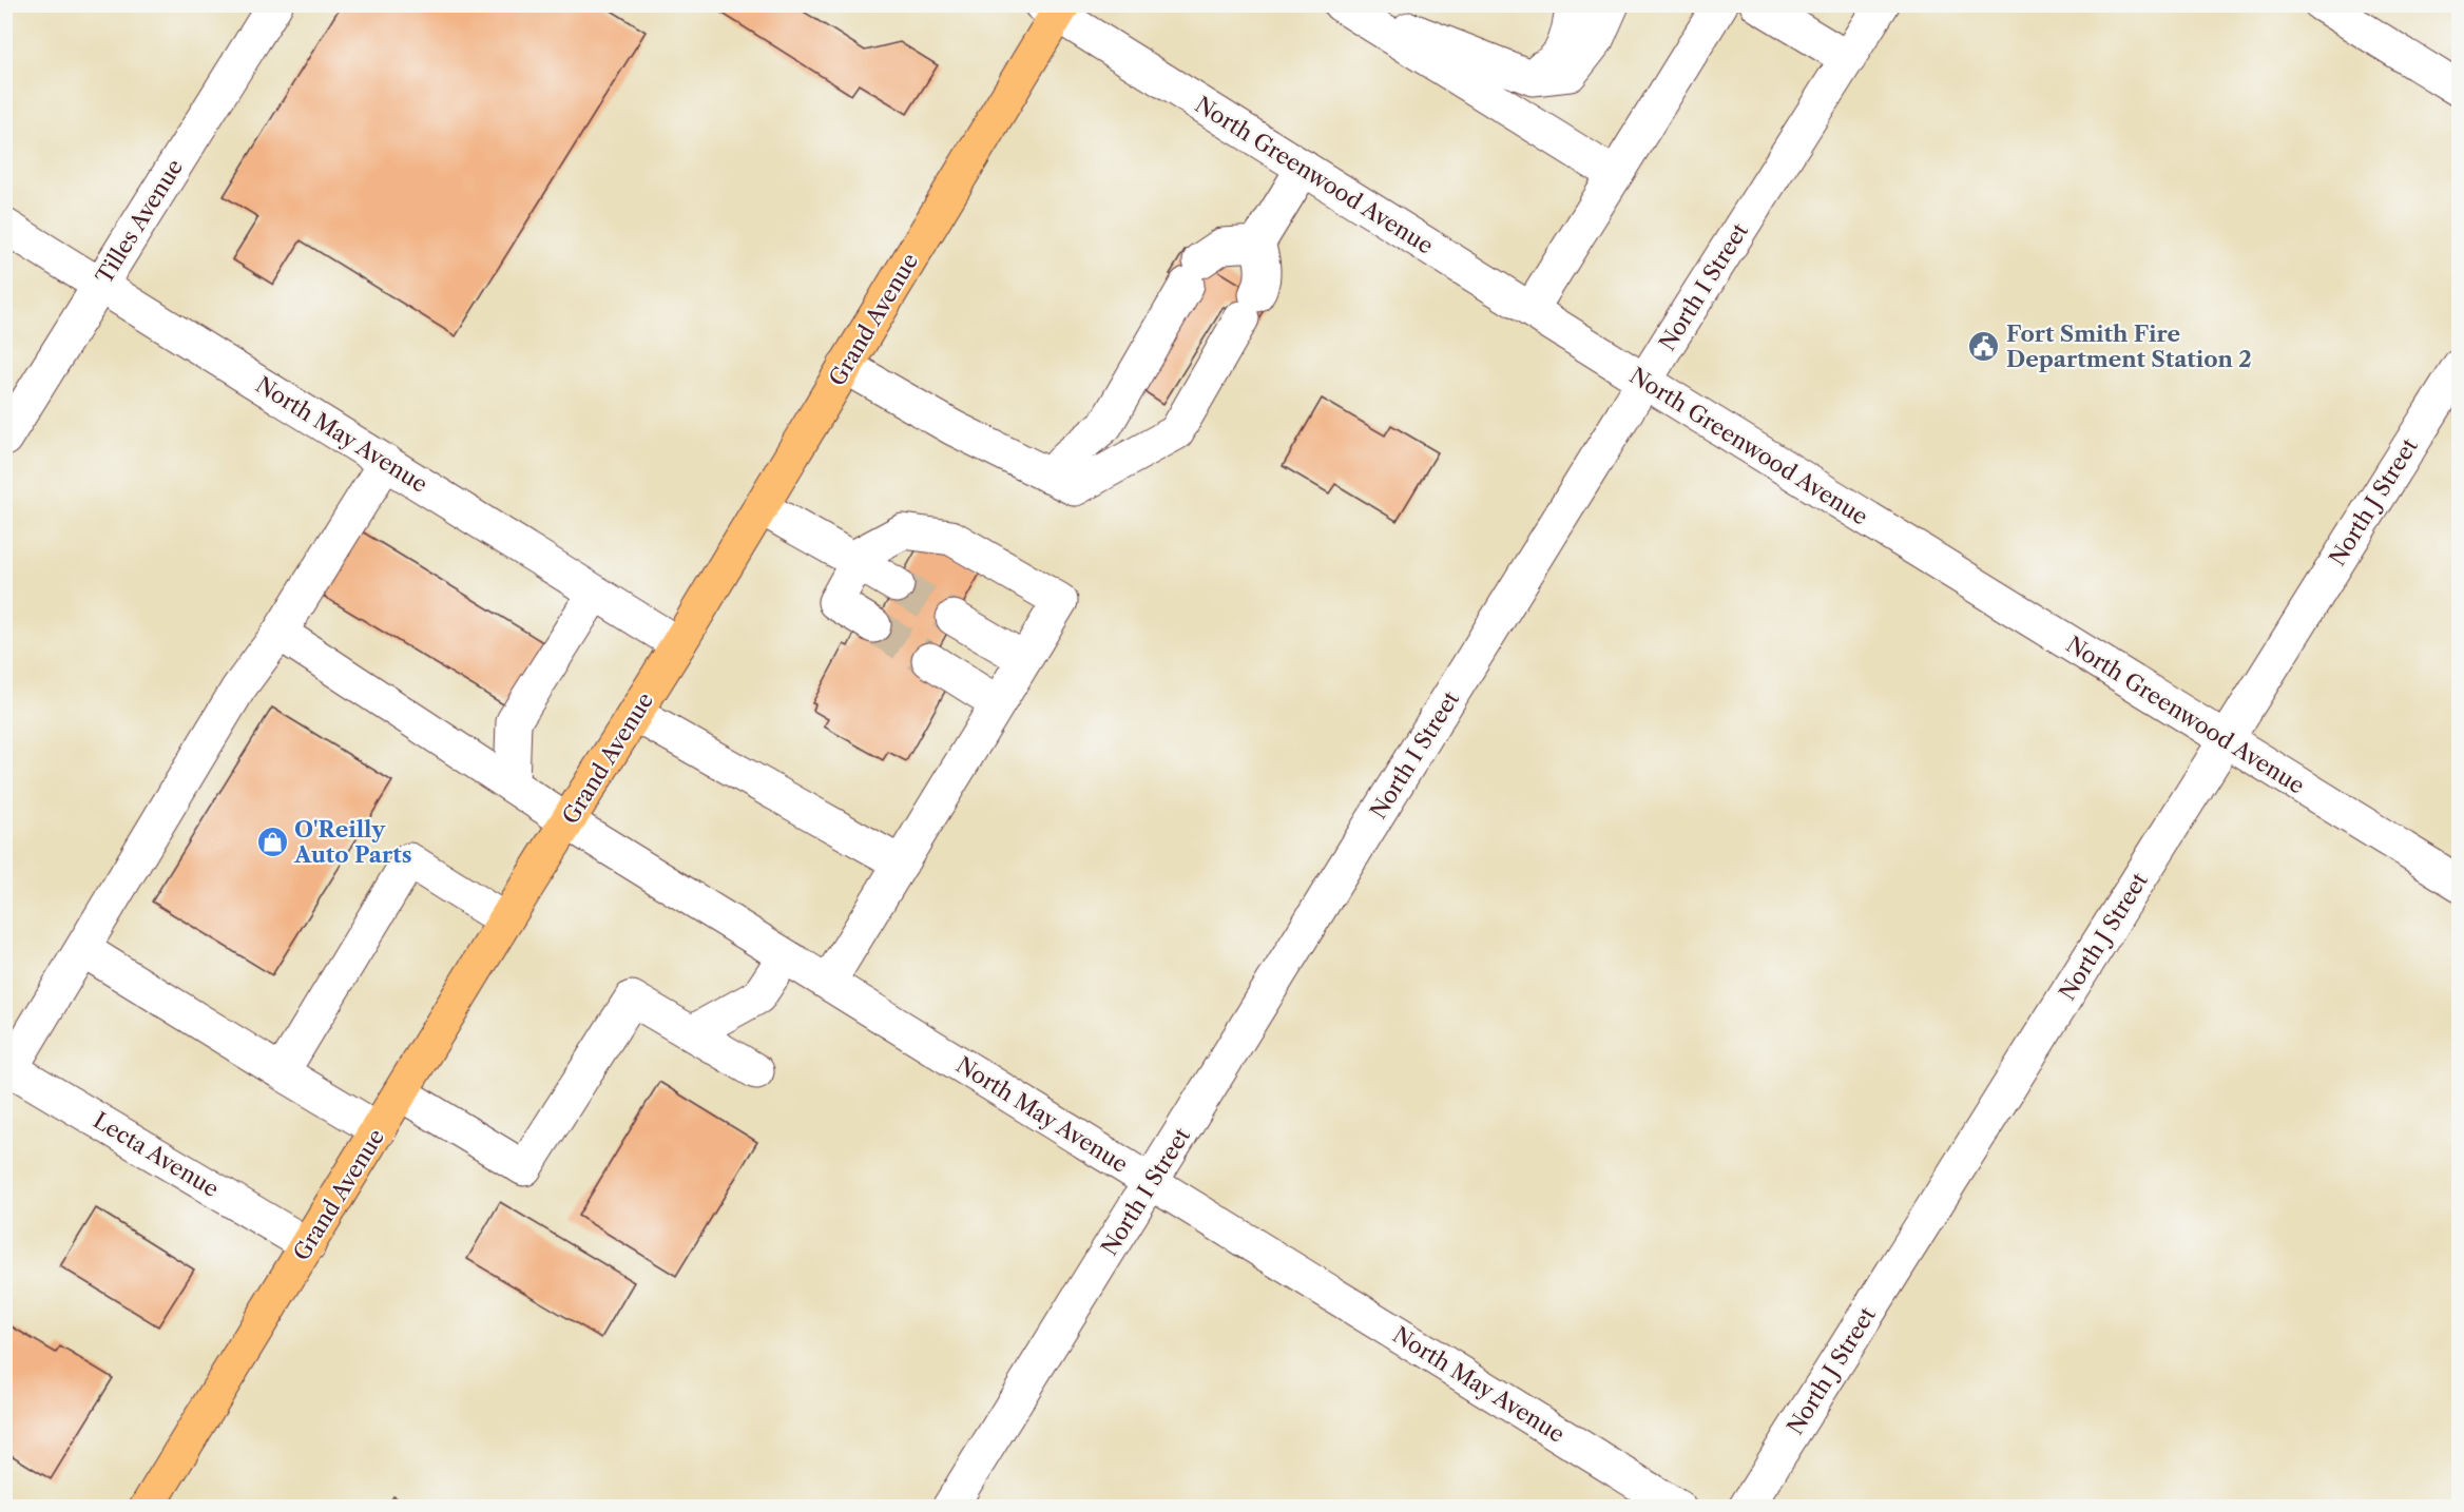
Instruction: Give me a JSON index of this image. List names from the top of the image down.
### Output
{
  "streets": {
    "main road": ["Grand Avenue"],
    "street": [
      "North Greenwood Avenue",
      "Tilles Avenue",
      "North I Street",
      "North May Avenue",
      "North J Street",
      "Lecta Avenue"
    ]
  },
  "crossings": [
    ["North Greenwood Avenue", "North I Street"],
    ["North Greenwood Avenue", "Grand Avenue"],
    ["North Greenwood Avenue", "North J Street"],
    ["Tilles Avenue", "North May Avenue"],
    ["North I Street", "North May Avenue"],
    ["Grand Avenue", "North May Avenue"],
    ["Grand Avenue", "Lecta Avenue"]
  ],
  "places": {
    "public building": ["Fort Smith Fire Department Station 2"],
    "shop": ["O'Reilly Auto Parts"]
  }
}
